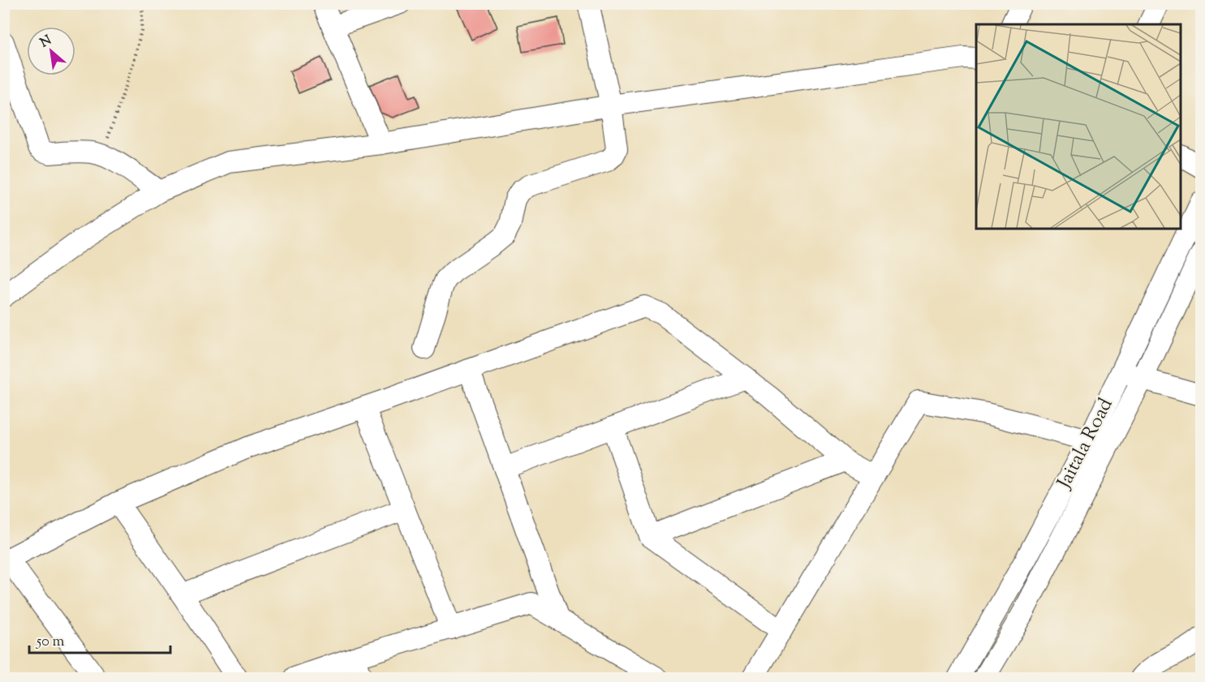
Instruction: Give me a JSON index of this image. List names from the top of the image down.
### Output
{
  "streets": {
    "street": ["Jaitala Road"]
  },
  "scale_bar": "50 m",
  "north": "top left"
}
